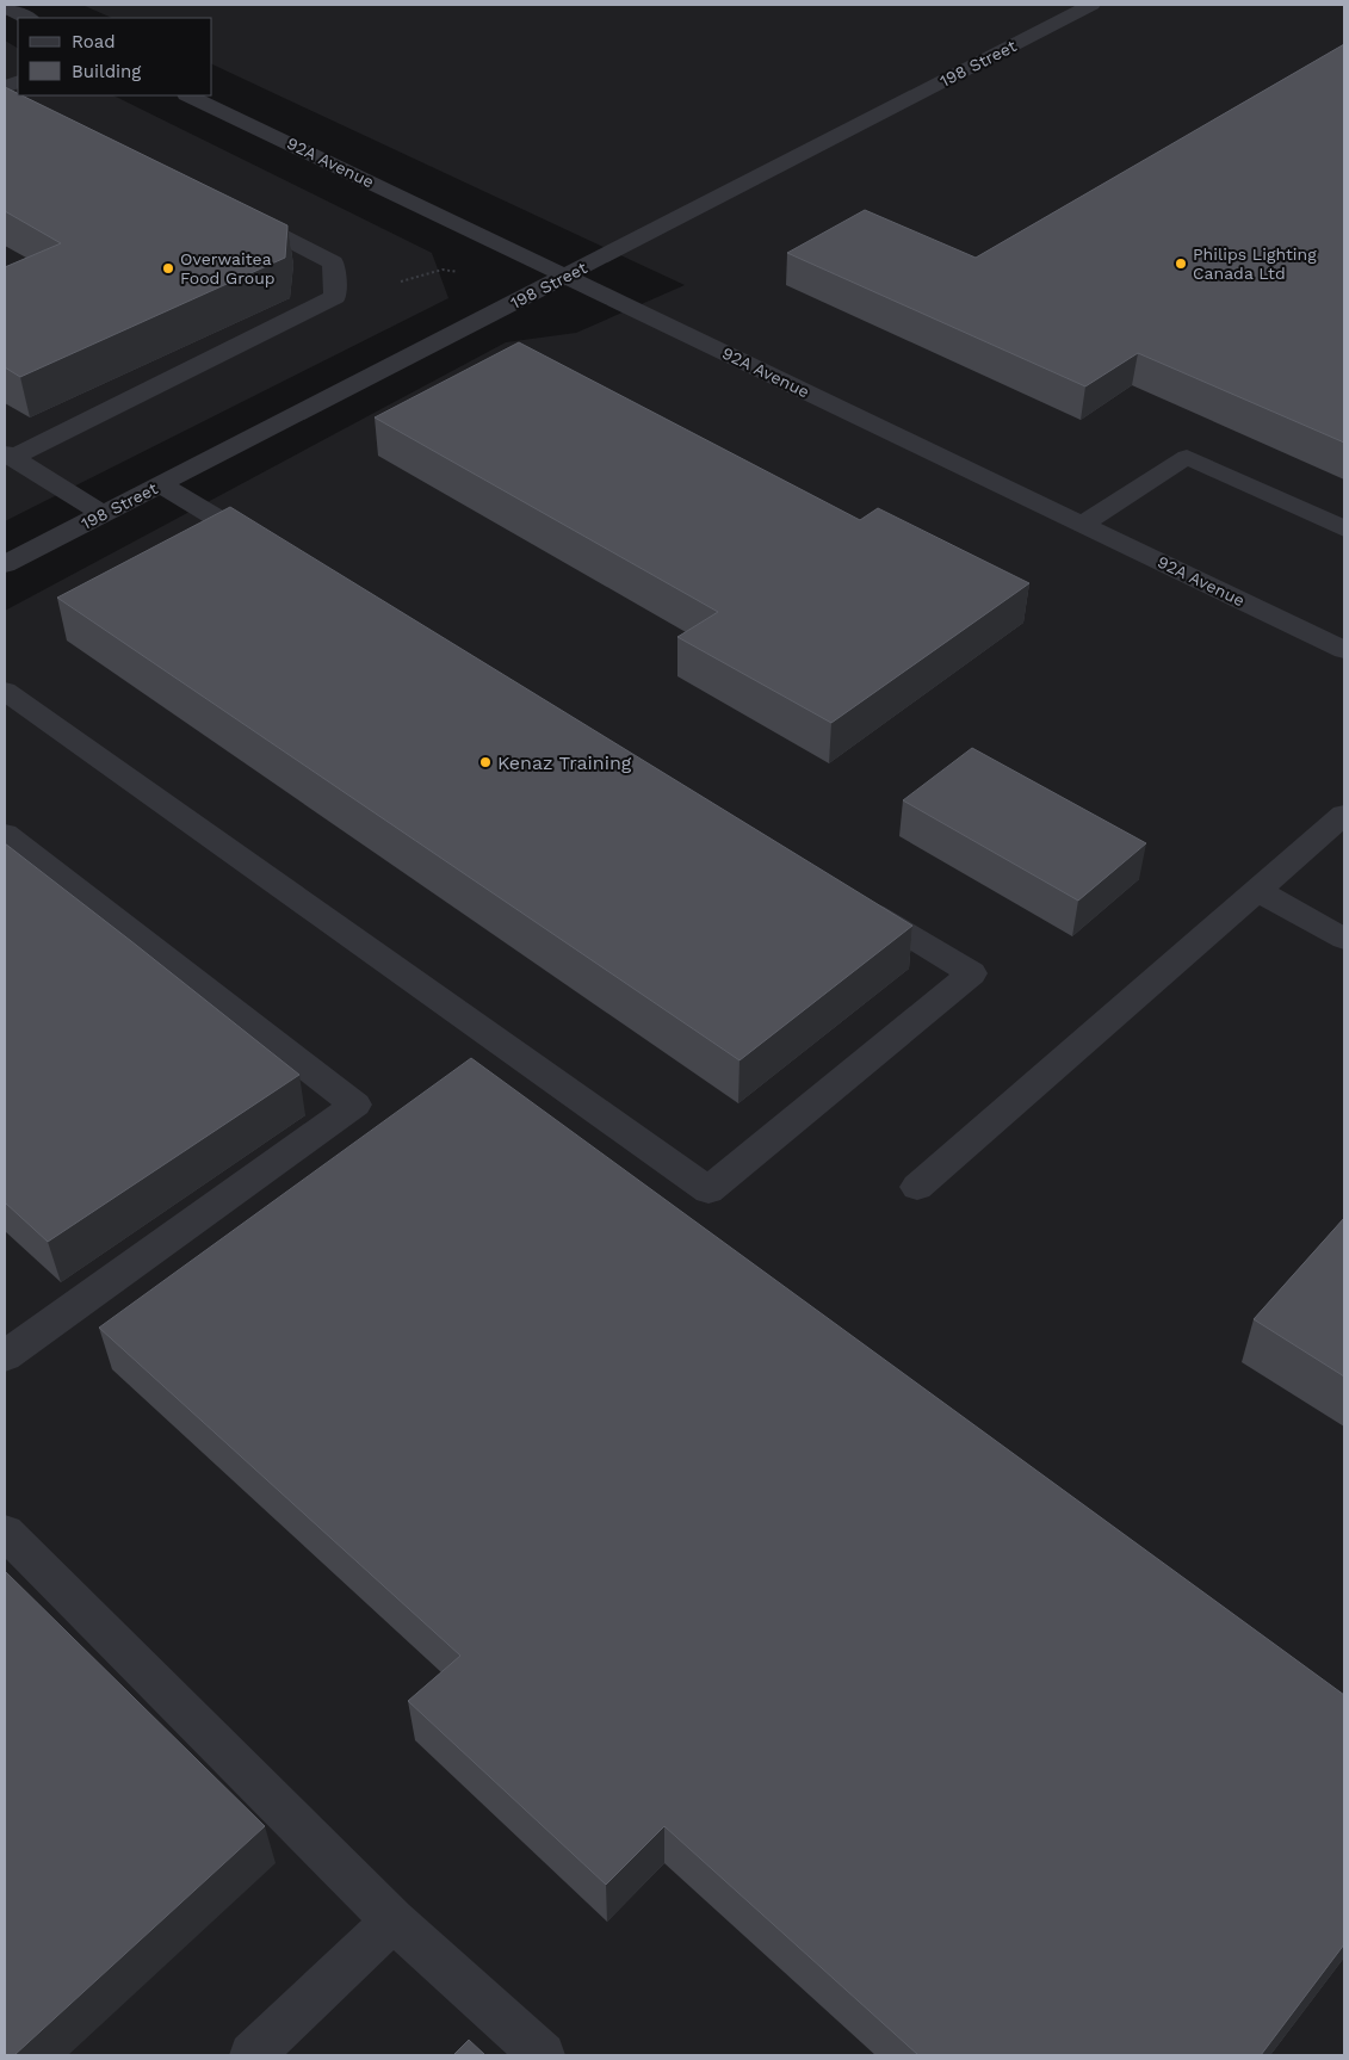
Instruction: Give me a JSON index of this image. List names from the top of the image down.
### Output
{
  "streets": {
    "street": ["198 Street", "92A Avenue"]
  },
  "crossings": [
    ["198 Street", "92A Avenue"]
  ],
  "places": ["Philips Lighting Canada Ltd", "Overwaitea Food Group", "Kenaz Training"],
  "legend": ["Road", "Building"]
}
